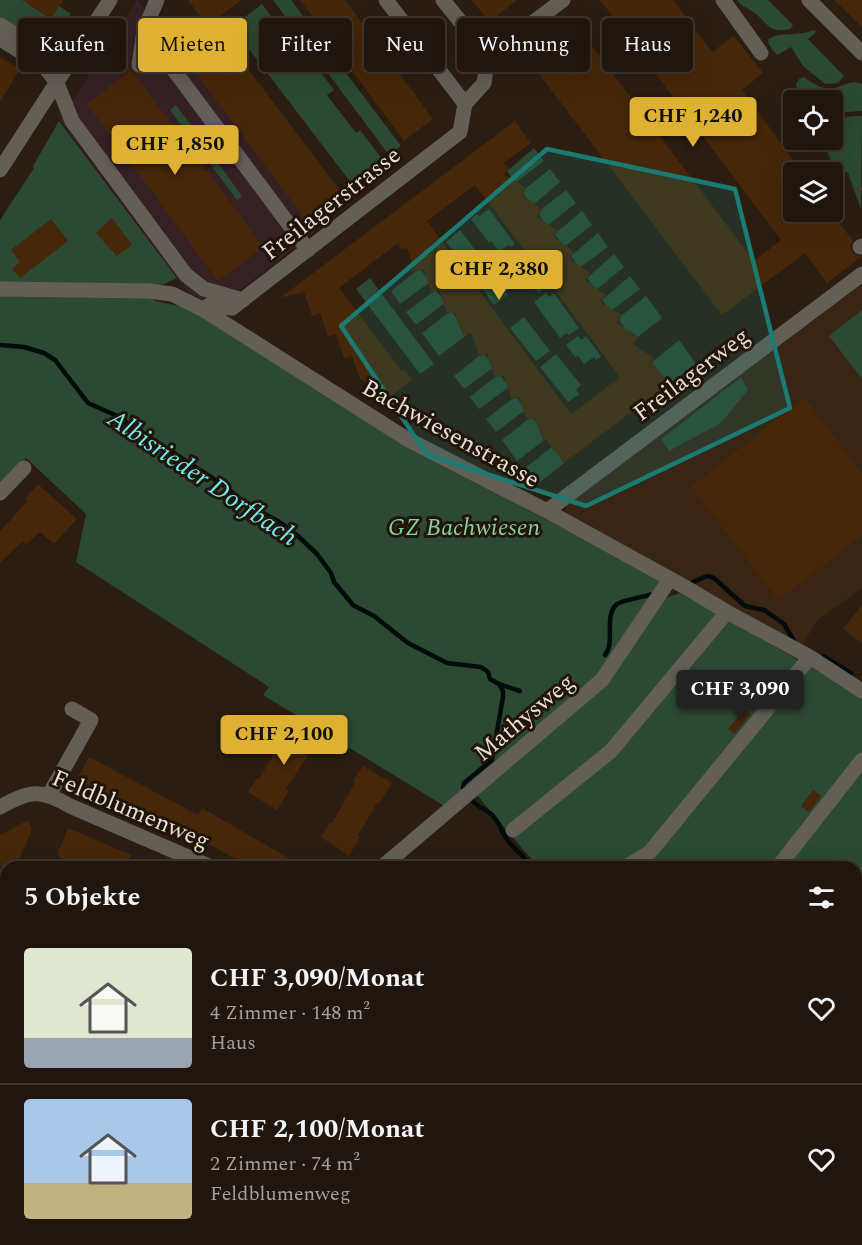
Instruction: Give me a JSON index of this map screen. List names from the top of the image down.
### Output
{
  "streets": {
    "street": [
      "Freilagerstrasse",
      "Freilagerweg",
      "Bachwiesenstrasse",
      "Mathysweg",
      "Feldblumenweg"
    ]
  },
  "crossings": [
    ["Freilagerstrasse", "Bachwiesenstrasse"],
    ["Freilagerweg", "Bachwiesenstrasse"],
    ["Bachwiesenstrasse", "Mathysweg"]
  ],
  "water": ["Albisrieder Dorfbach"],
  "parks": ["GZ Bachwiesen"],
  "page": {
    "chip": [
      "Kaufen",
      "Mieten",
      "Filter",
      "Neu",
      "Wohnung",
      "Haus"
    ],
    "price": [
      "CHF 1,240",
      "CHF 1,850",
      "CHF 2,380",
      "CHF 3,090",
      "CHF 2,100"
    ],
    "heading": "5 Objekte",
    "list": [
      {
        "name": "CHF 3,090/Monat",
        "note": "4 Zimmer · 148 m² · Haus"
      },
      {
        "name": "CHF 2,100/Monat",
        "note": "2 Zimmer · 74 m² · Feldblumenweg"
      }
    ]
  }
}
